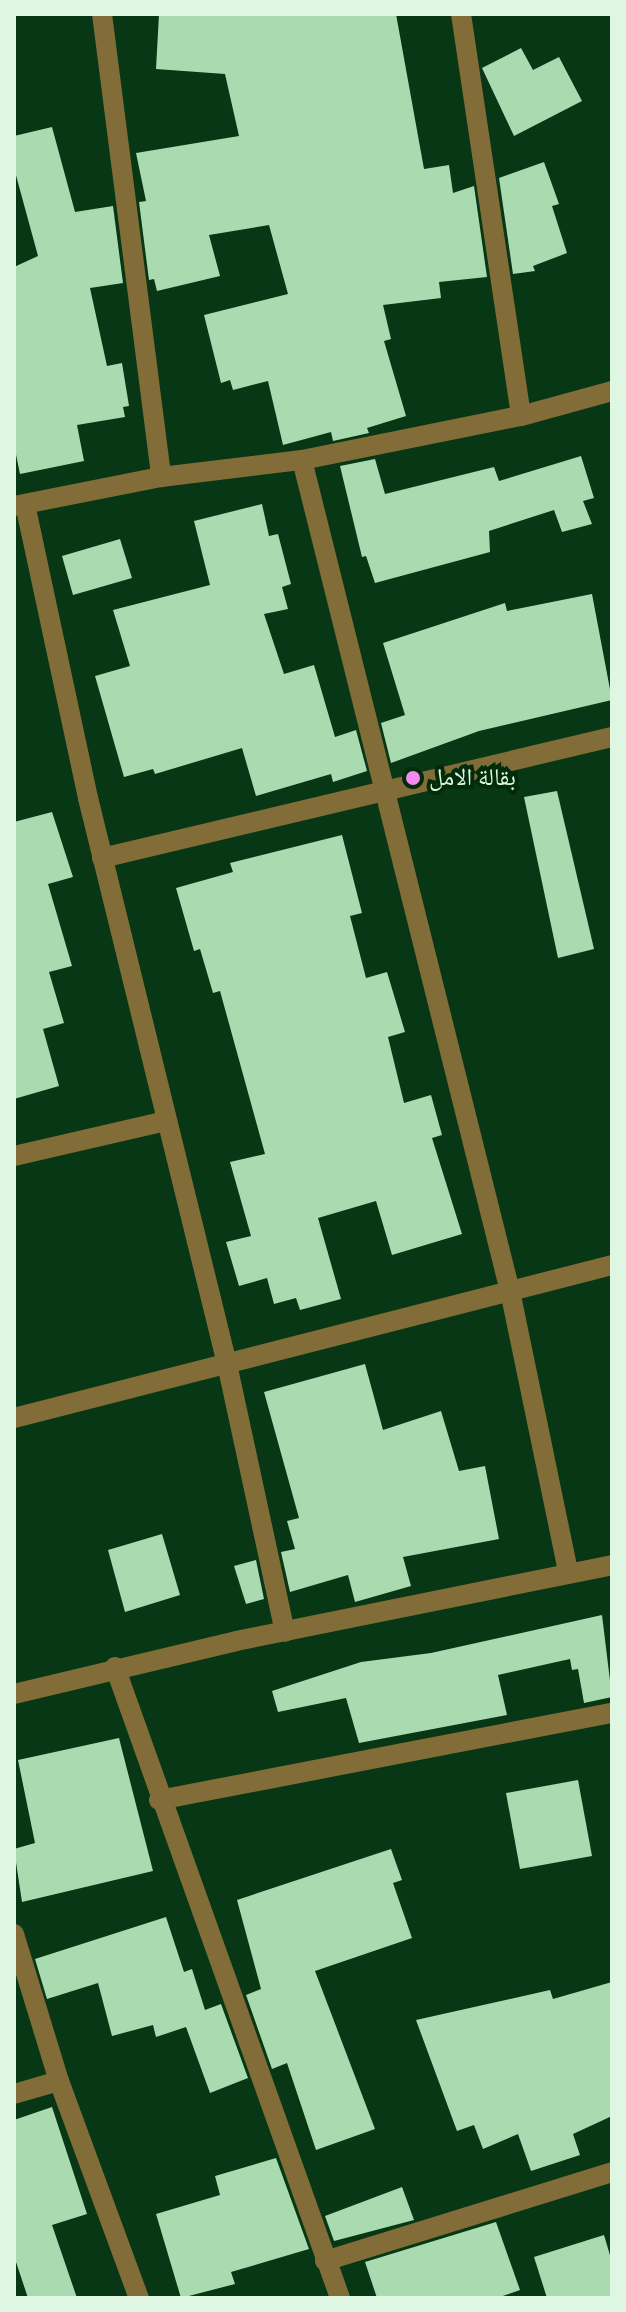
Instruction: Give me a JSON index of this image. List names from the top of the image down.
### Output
{
  "places": ["بقالة الامل"]
}
